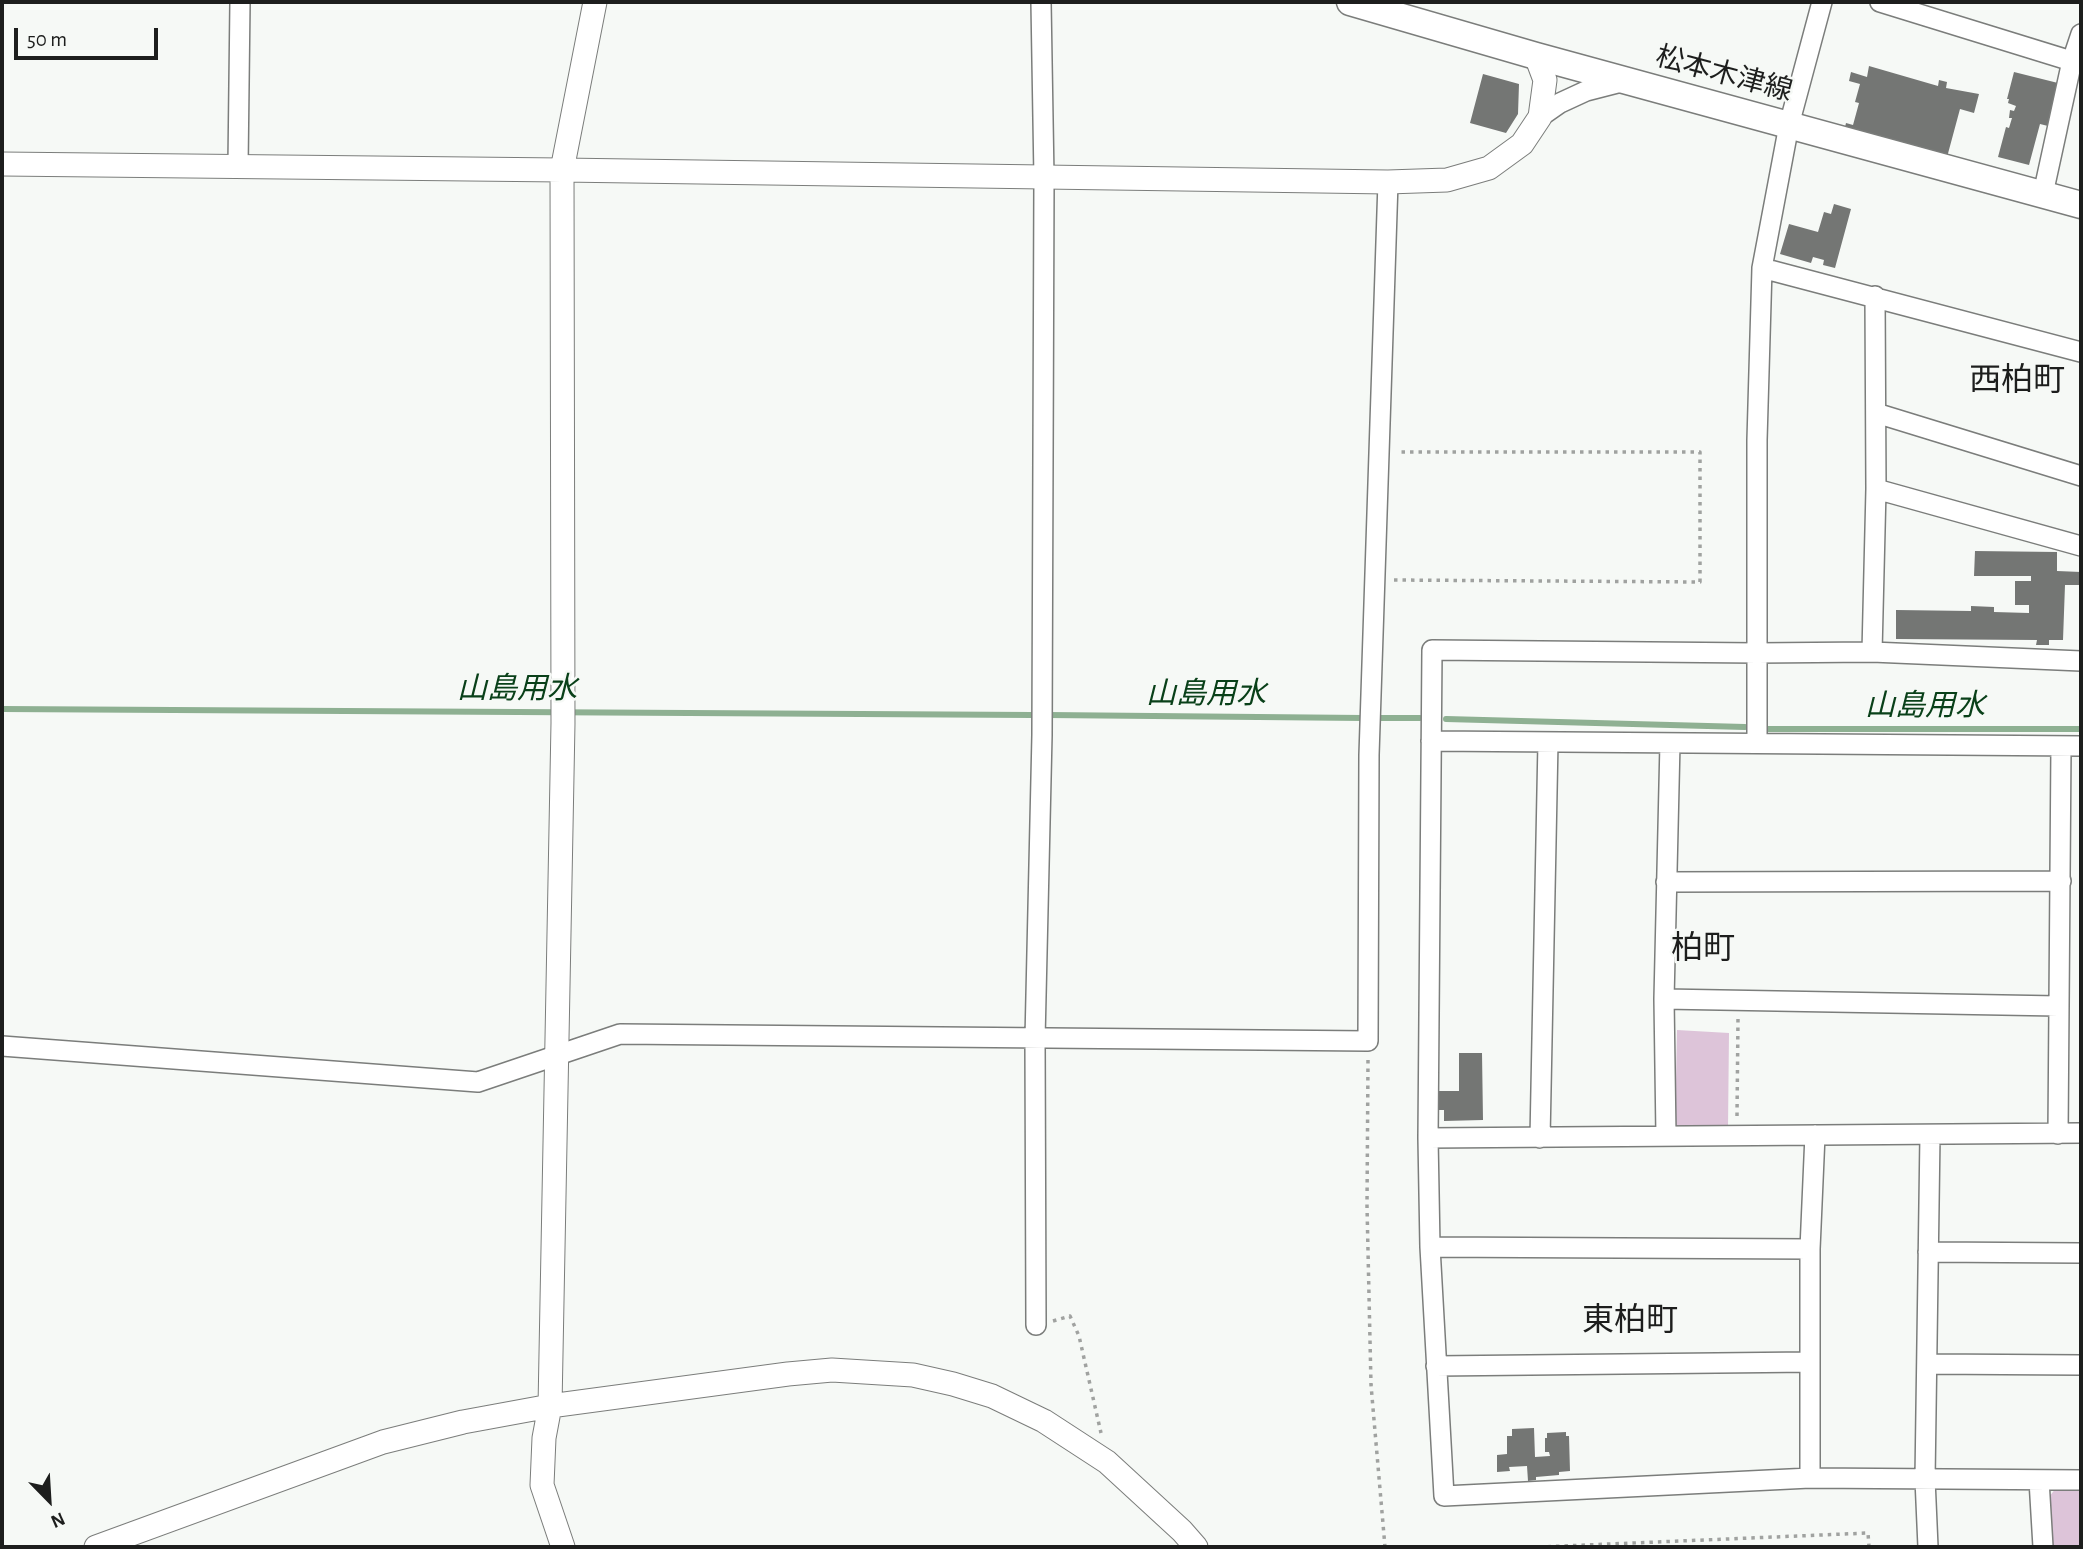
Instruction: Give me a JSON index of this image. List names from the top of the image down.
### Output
{
  "streets": {
    "main road": ["松本木津線"]
  },
  "districts": ["西柏町", "柏町", "東柏町"],
  "water": ["山島用水"],
  "scale_bar": "50 m",
  "north": "bottom right"
}
